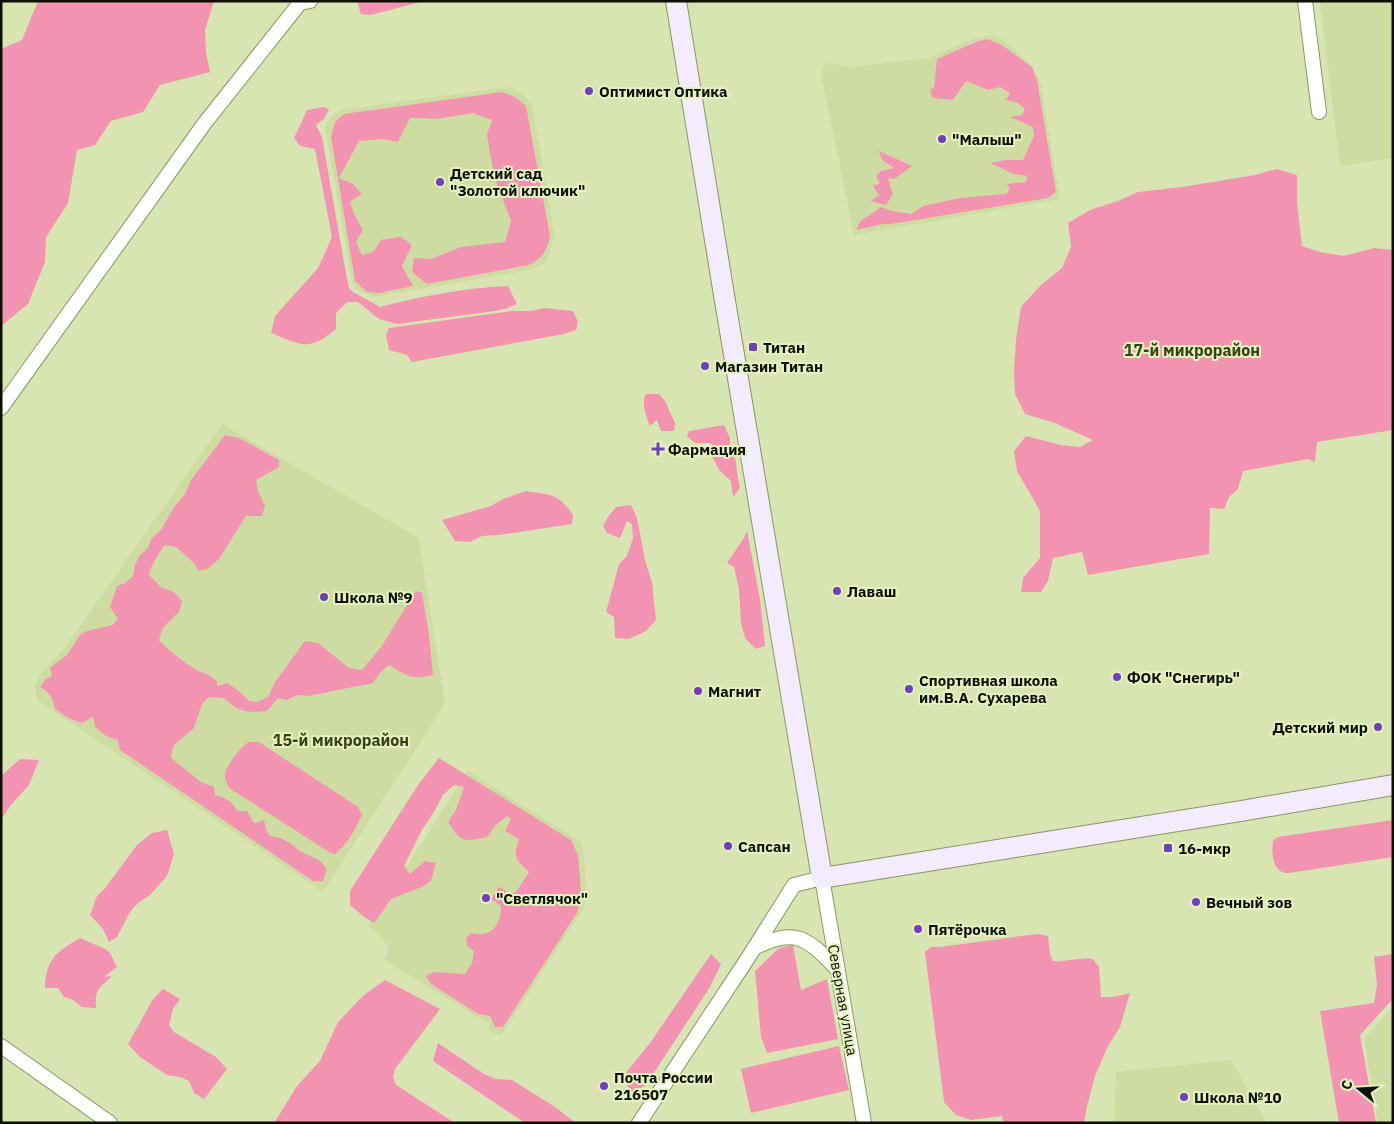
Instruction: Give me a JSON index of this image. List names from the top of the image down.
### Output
{
  "streets": {
    "street": ["Северная улица"]
  },
  "districts": ["17-й микрорайон", "15-й микрорайон"],
  "places": {
    "other": [
      "Оптимист Оптика",
      "\"Малыш\"",
      "Детский сад \"Золотой ключик\"",
      "Магазин Титан",
      "Лаваш",
      "Школа №9",
      "ФОК \"Снегирь\"",
      "Спортивная школа им.В.А. Сухарева",
      "Магнит",
      "Детский мир",
      "Сапсан",
      "\"Светлячок\"",
      "Вечный зов",
      "Пятёрочка",
      "Почта России 216507",
      "Школа №10"
    ],
    "transit": ["Титан", "16-мкр"],
    "health": ["Фармация"]
  },
  "north": "left"
}
